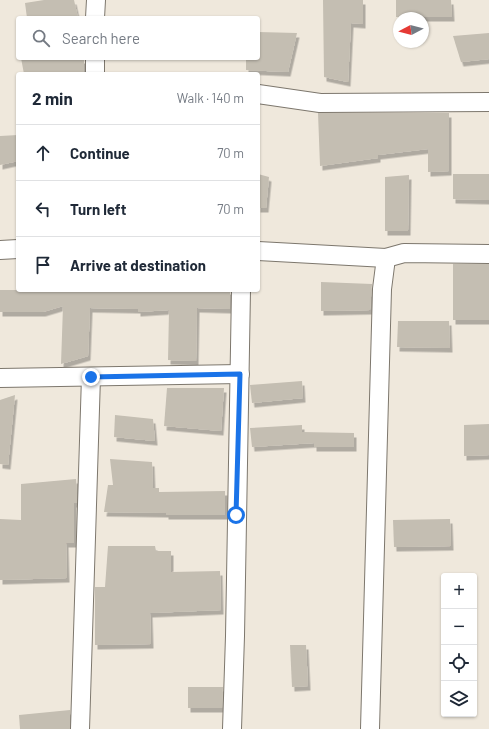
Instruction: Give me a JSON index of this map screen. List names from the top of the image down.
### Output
{
  "north": "left",
  "page": {
    "search": "Search here",
    "heading": ["2 min", "Walk · 140 m"],
    "list": [
      ["Continue", "70 m"],
      ["Turn left", "70 m"],
      "Arrive at destination"
    ],
    "map_buttons": ["+", "−"]
  }
}
